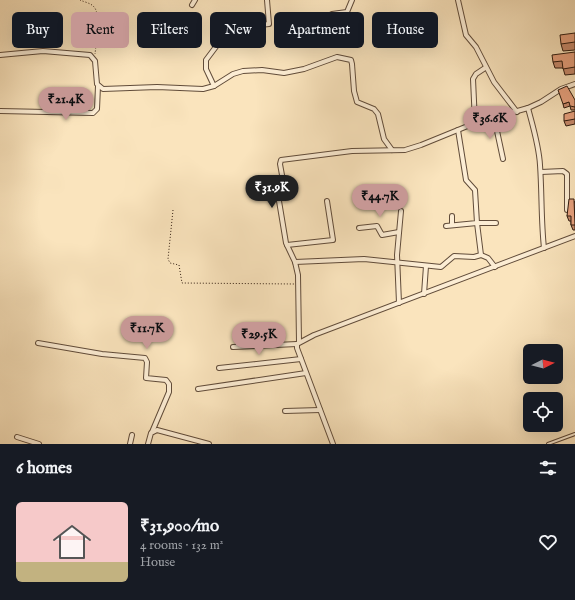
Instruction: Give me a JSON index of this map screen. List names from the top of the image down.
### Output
{
  "north": "right",
  "page": {
    "chip": [
      "Buy",
      "Rent",
      "Filters",
      "New",
      "Apartment",
      "House"
    ],
    "price": [
      "₹21.4K",
      "₹36.6K",
      "₹31.9K",
      "₹44.7K",
      "₹11.7K",
      "₹29.5K"
    ],
    "heading": "6 homes",
    "list": [
      {
        "name": "₹31,900/mo",
        "note": "4 rooms · 132 m² · House"
      }
    ]
  }
}
